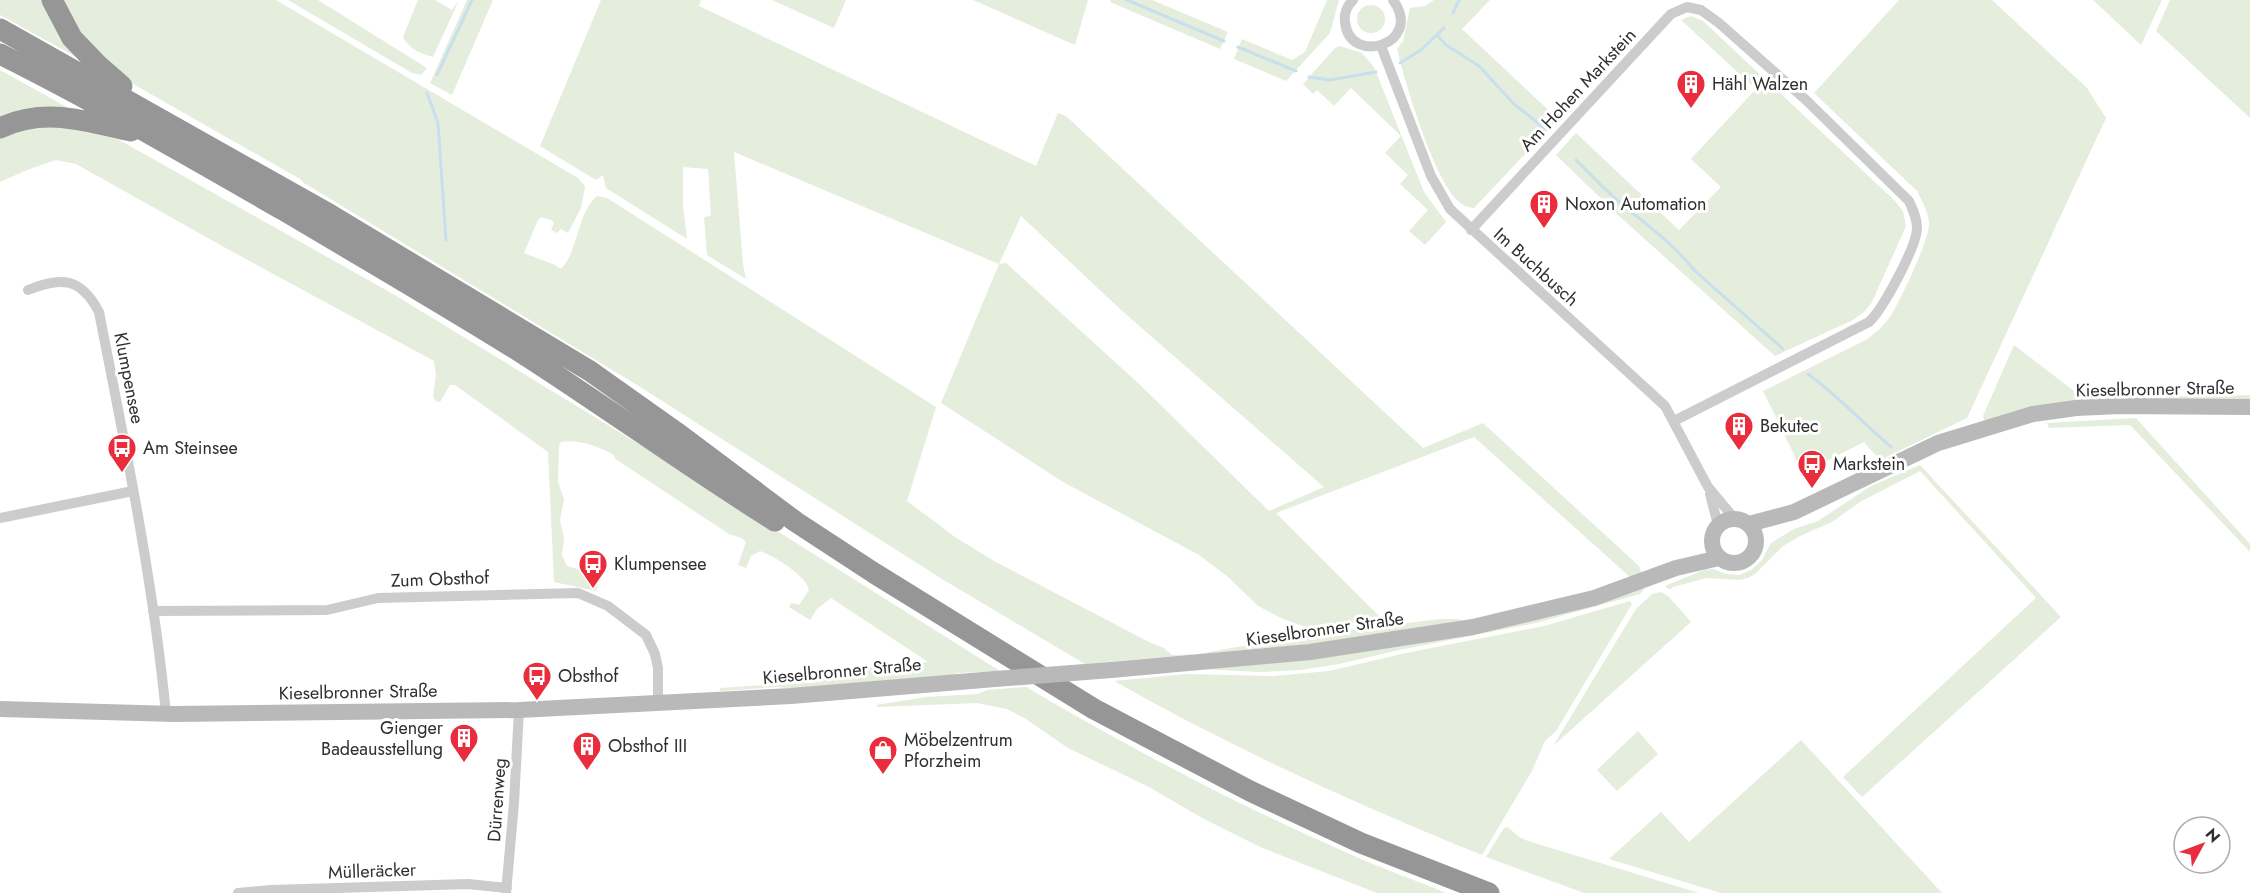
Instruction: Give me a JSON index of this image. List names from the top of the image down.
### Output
{
  "streets": {
    "street": [
      "Am Hohen Markstein",
      "Im Buchbusch",
      "Klumpensee",
      "Kieselbronner Straße",
      "Zum Obsthof",
      "Dürrenweg",
      "Mülleräcker"
    ]
  },
  "crossings": [
    ["Am Hohen Markstein", "Im Buchbusch"],
    ["Im Buchbusch", "Kieselbronner Straße"],
    ["Klumpensee", "Kieselbronner Straße"],
    ["Klumpensee", "Zum Obsthof"],
    ["Kieselbronner Straße", "Zum Obsthof"],
    ["Kieselbronner Straße", "Dürrenweg"],
    ["Dürrenweg", "Mülleräcker"]
  ],
  "places": {
    "building": [
      "Hähl Walzen",
      "Noxon Automation",
      "Bekutec",
      "Gienger Badeausstellung",
      "Obsthof III"
    ],
    "bus stop": [
      "Am Steinsee",
      "Markstein",
      "Klumpensee",
      "Obsthof"
    ],
    "shop": ["Möbelzentrum Pforzheim"]
  },
  "north": "top right"
}
